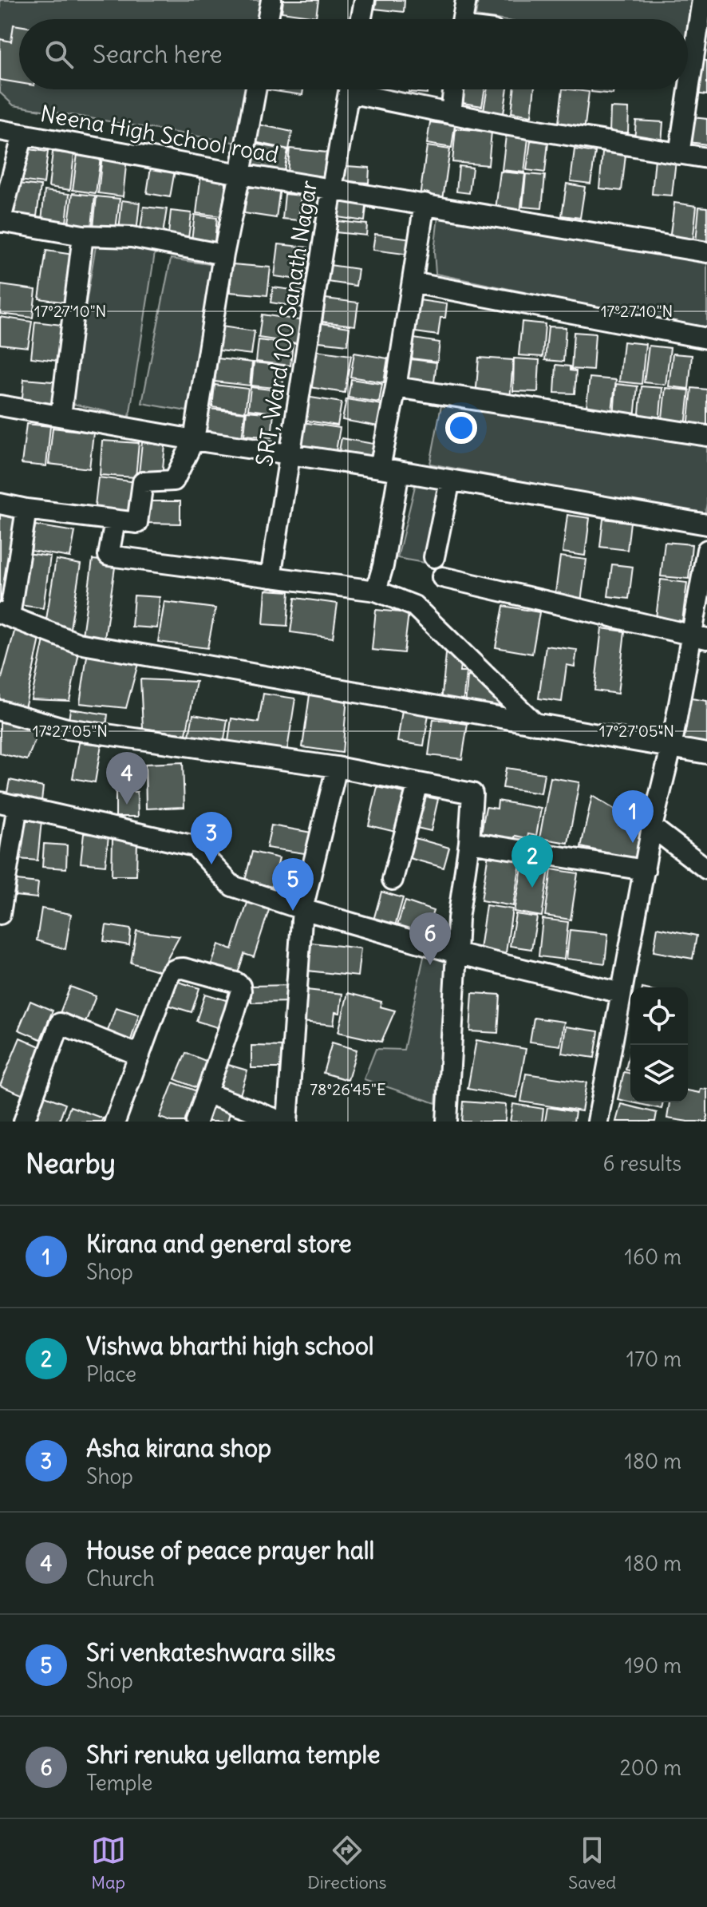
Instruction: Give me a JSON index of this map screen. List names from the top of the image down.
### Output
{
  "streets": {
    "street": ["Neena High School road", "SRT, Ward 100 Sanath Nagar"]
  },
  "crossings": [
    ["Neena High School road", "SRT, Ward 100 Sanath Nagar"]
  ],
  "page": {
    "search": "Search here",
    "pins": [
      "4",
      "1",
      "3",
      "2",
      "5",
      "6"
    ],
    "heading": ["Nearby", "6 results"],
    "list": [
      {
        "mark": "1",
        "name": "Kirana and general store",
        "note": "Shop",
        "value": "160 m"
      },
      {
        "mark": "2",
        "name": "Vishwa bharthi high school",
        "note": "Place",
        "value": "170 m"
      },
      {
        "mark": "3",
        "name": "Asha kirana shop",
        "note": "Shop",
        "value": "180 m"
      },
      {
        "mark": "4",
        "name": "House of peace prayer hall",
        "note": "Church",
        "value": "180 m"
      },
      {
        "mark": "5",
        "name": "Sri venkateshwara silks",
        "note": "Shop",
        "value": "190 m"
      },
      {
        "mark": "6",
        "name": "Shri renuka yellama temple",
        "note": "Temple",
        "value": "200 m"
      }
    ],
    "nav": ["Map", "Directions", "Saved"]
  },
  "coordinates": ["17°27'10\"N", "17°27'05\"N", "78°26'45\"E"]
}
